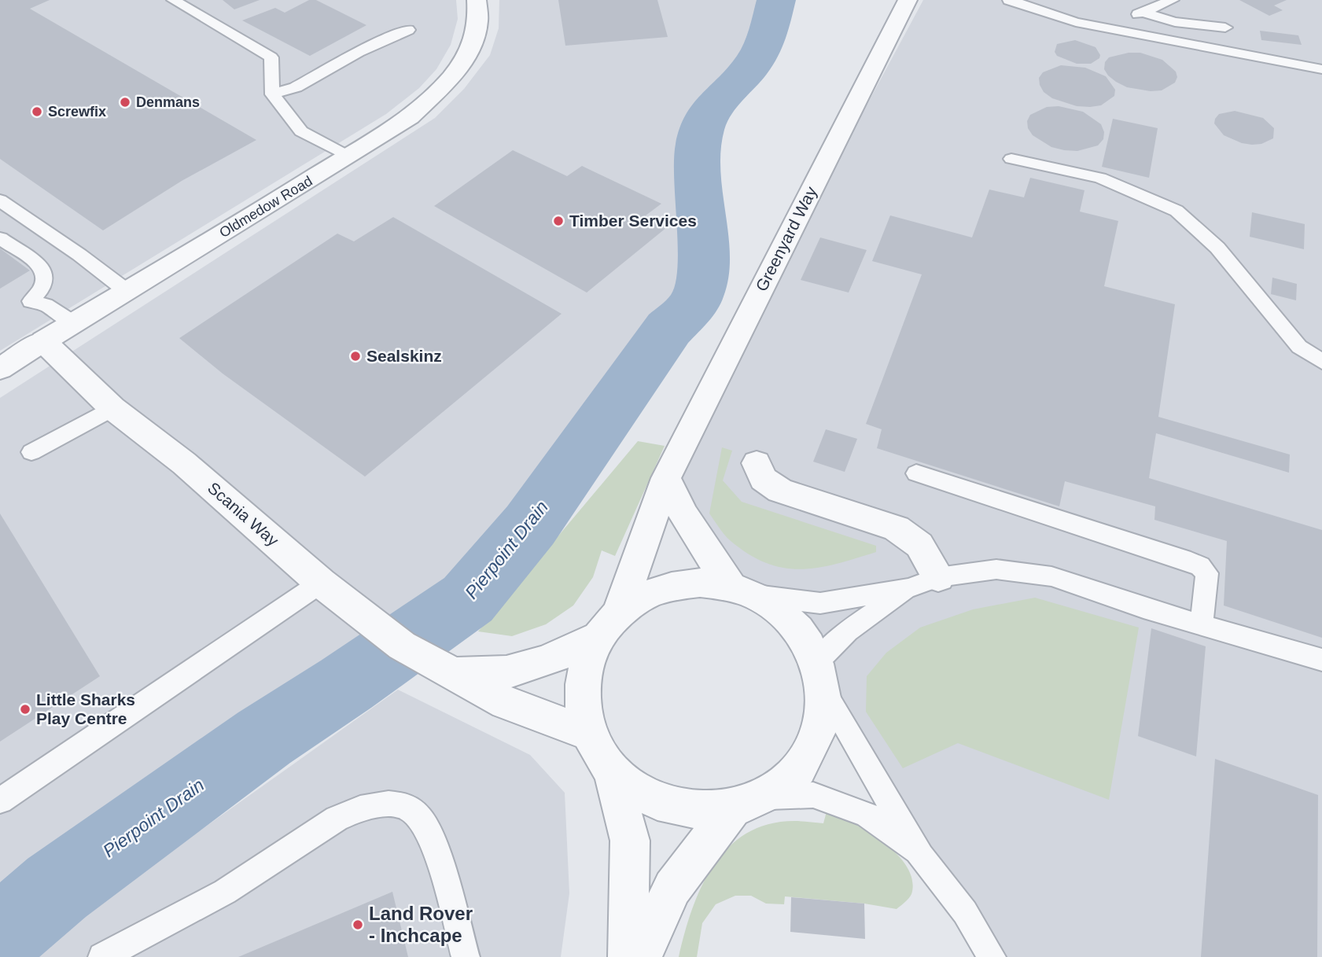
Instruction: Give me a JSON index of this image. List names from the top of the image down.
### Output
{
  "streets": {
    "street": ["Oldmedow Road", "Greenyard Way", "Scania Way"]
  },
  "crossings": [
    ["Oldmedow Road", "Scania Way"],
    ["Greenyard Way", "Scania Way"]
  ],
  "water": ["Pierpoint Drain"],
  "places": [
    "Denmans",
    "Screwfix",
    "Timber Services",
    "Sealskinz",
    "Little Sharks Play Centre",
    "Land Rover - Inchcape"
  ]
}
